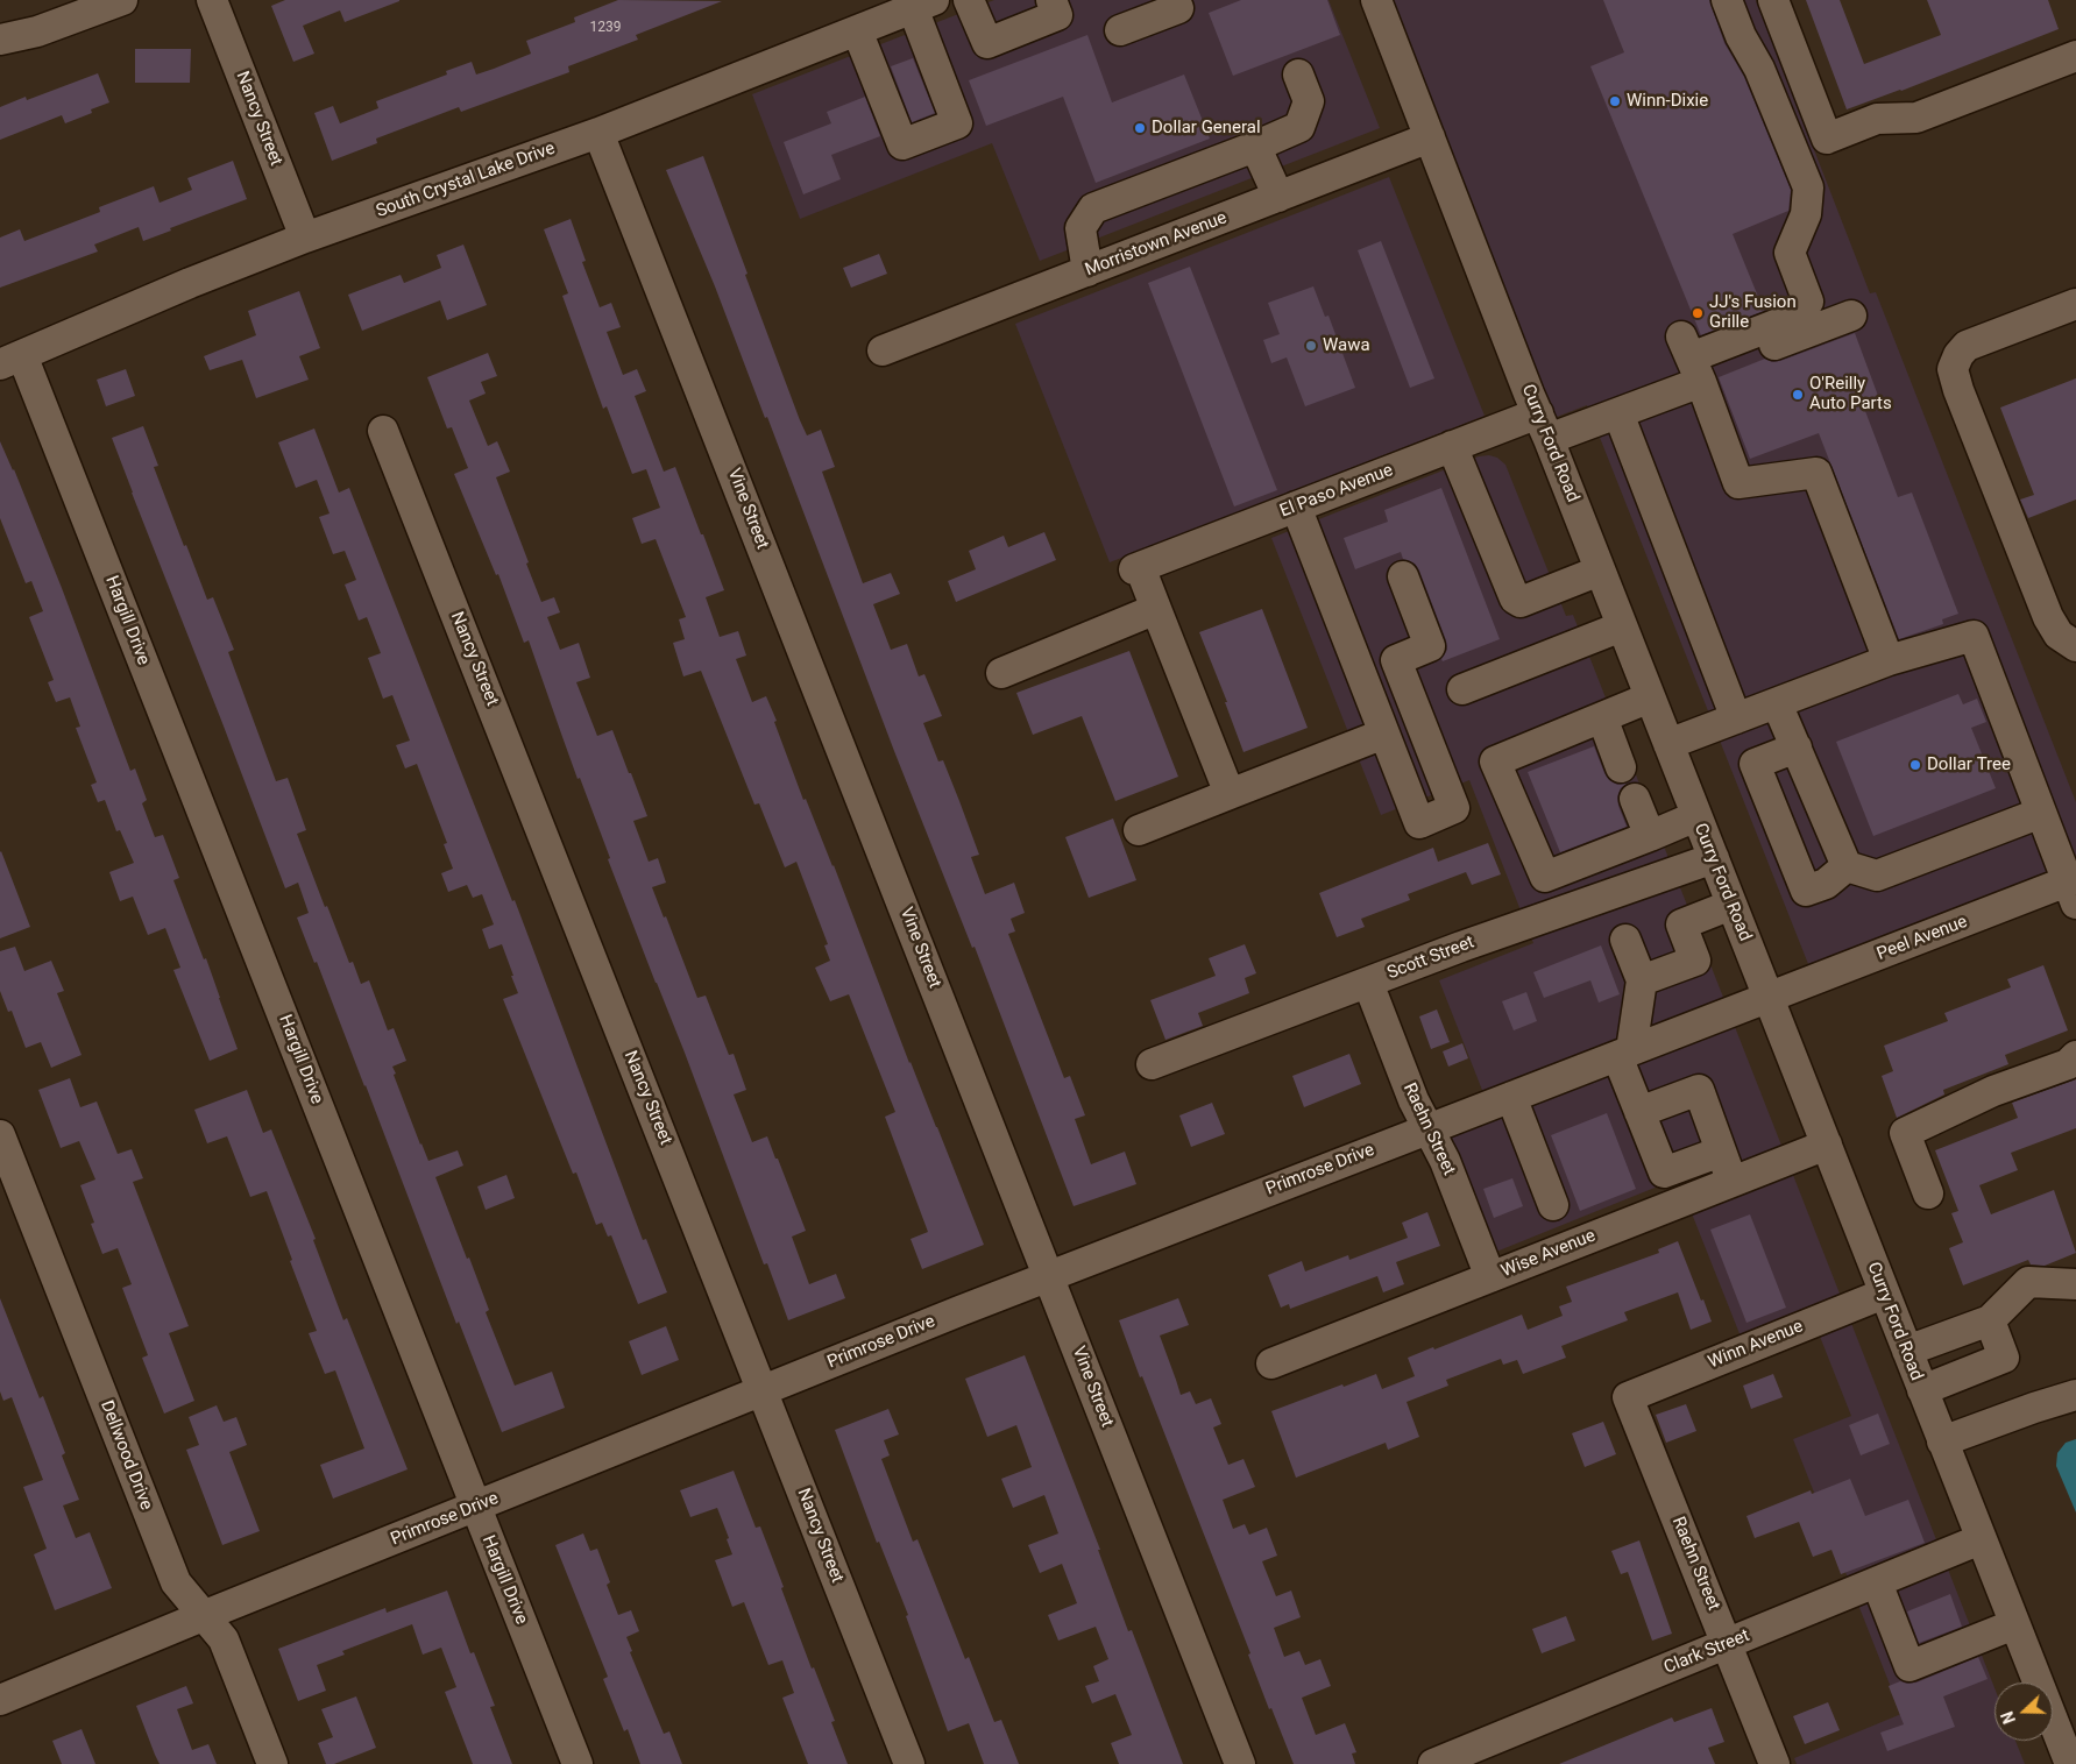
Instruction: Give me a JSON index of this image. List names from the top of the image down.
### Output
{
  "streets": {
    "street": [
      "Nancy Street",
      "South Crystal Lake Drive",
      "Morristown Avenue",
      "Curry Ford Road",
      "El Paso Avenue",
      "Vine Street",
      "Hargill Drive",
      "Peel Avenue",
      "Scott Street",
      "Raehn Street",
      "Primrose Drive",
      "Wise Avenue",
      "Winn Avenue",
      "Dellwood Drive",
      "Clark Street"
    ]
  },
  "crossings": [
    ["Nancy Street", "South Crystal Lake Drive"],
    ["Nancy Street", "Primrose Drive"],
    ["South Crystal Lake Drive", "Vine Street"],
    ["South Crystal Lake Drive", "Hargill Drive"],
    ["Morristown Avenue", "Curry Ford Road"],
    ["Curry Ford Road", "El Paso Avenue"],
    ["Curry Ford Road", "Peel Avenue"],
    ["Curry Ford Road", "Scott Street"],
    ["Curry Ford Road", "Primrose Drive"],
    ["Curry Ford Road", "Wise Avenue"],
    ["Curry Ford Road", "Winn Avenue"],
    ["Curry Ford Road", "Clark Street"],
    ["Vine Street", "Primrose Drive"],
    ["Hargill Drive", "Primrose Drive"],
    ["Peel Avenue", "Primrose Drive"],
    ["Scott Street", "Raehn Street"],
    ["Raehn Street", "Primrose Drive"],
    ["Raehn Street", "Wise Avenue"],
    ["Raehn Street", "Winn Avenue"],
    ["Raehn Street", "Clark Street"],
    ["Primrose Drive", "Dellwood Drive"]
  ],
  "places": [
    "Winn-Dixie",
    "Dollar General",
    "JJ's Fusion Grille",
    "Wawa",
    "O'Reilly Auto Parts",
    "Dollar Tree"
  ],
  "house_numbers": ["1239"],
  "north": "left"
}
